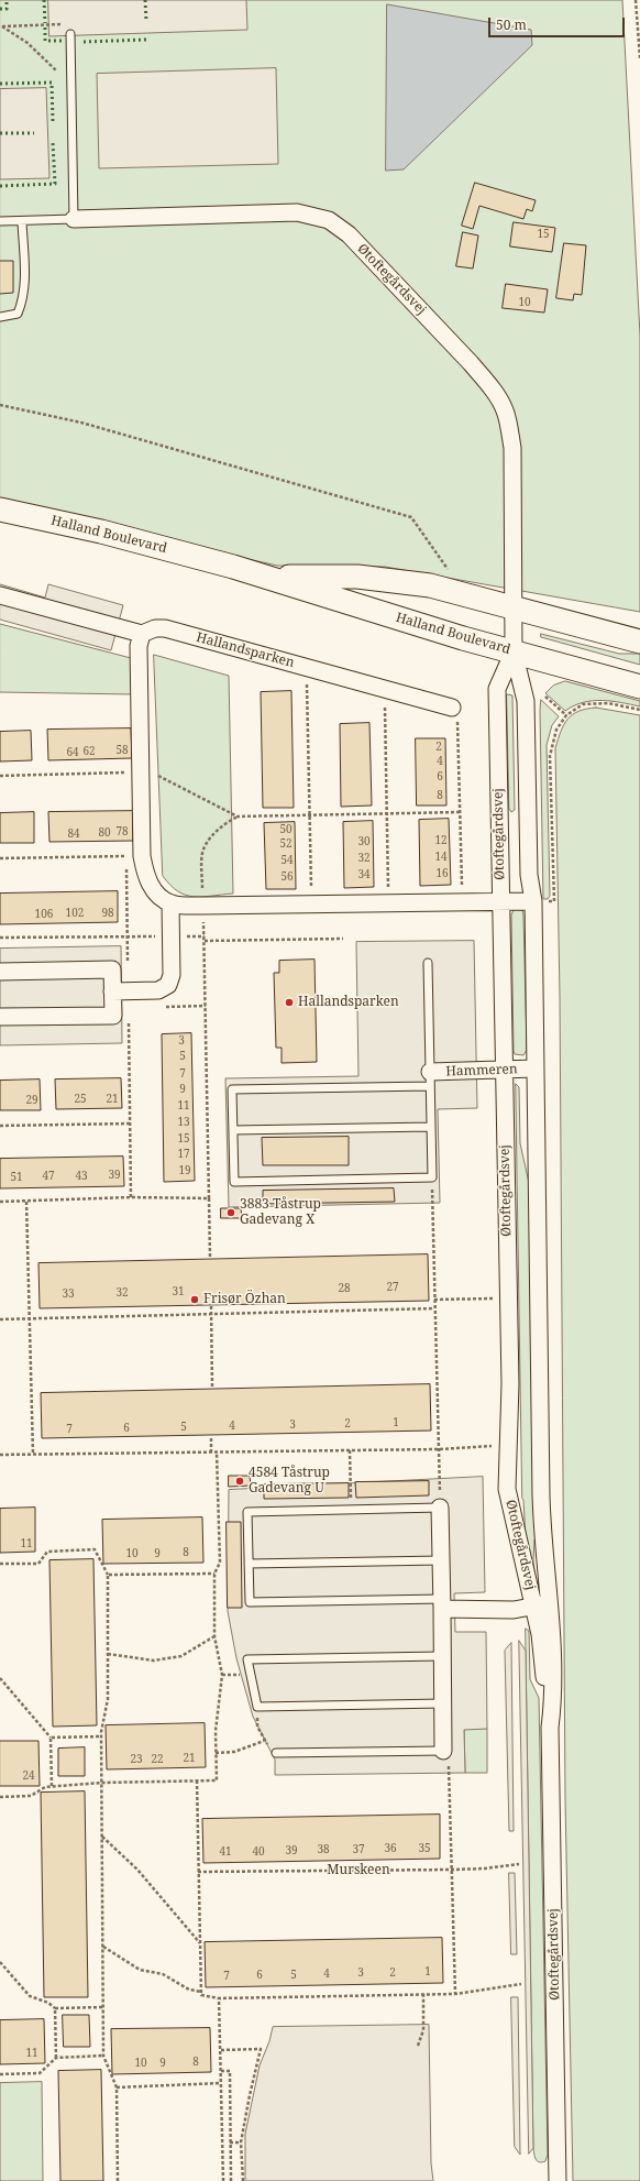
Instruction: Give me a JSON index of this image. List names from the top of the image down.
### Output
{
  "streets": {
    "street": [
      "Øtoftegårdsvej",
      "Halland Boulevard",
      "Hallandsparken",
      "Hammeren"
    ],
    "path": ["Murskeen"]
  },
  "crossings": [
    ["Øtoftegårdsvej", "Halland Boulevard"],
    ["Øtoftegårdsvej", "Hammeren"]
  ],
  "places": [
    "Hallandsparken",
    "3883 Tåstrup Gadevang X",
    "Frisør Özhan",
    "4584 Tåstrup Gadevang U"
  ],
  "house_numbers": [
    "15",
    "10",
    "2",
    "58",
    "62",
    "64",
    "4",
    "6",
    "8",
    "50",
    "78",
    "80",
    "84",
    "12",
    "30",
    "52",
    "14",
    "32",
    "54",
    "16",
    "34",
    "56",
    "102",
    "98",
    "106",
    "3",
    "5",
    "7",
    "9",
    "25",
    "21",
    "29",
    "11",
    "13",
    "15",
    "17",
    "19",
    "39",
    "47",
    "43",
    "51",
    "27",
    "28",
    "31",
    "32",
    "33",
    "1",
    "2",
    "3",
    "4",
    "5",
    "6",
    "7",
    "11",
    "8",
    "10",
    "9",
    "21",
    "23",
    "22",
    "24",
    "36",
    "35",
    "38",
    "37",
    "39",
    "41",
    "40",
    "1",
    "3",
    "2",
    "4",
    "6",
    "5",
    "7",
    "11",
    "8",
    "10",
    "9"
  ],
  "scale_bar": "50 m"
}
